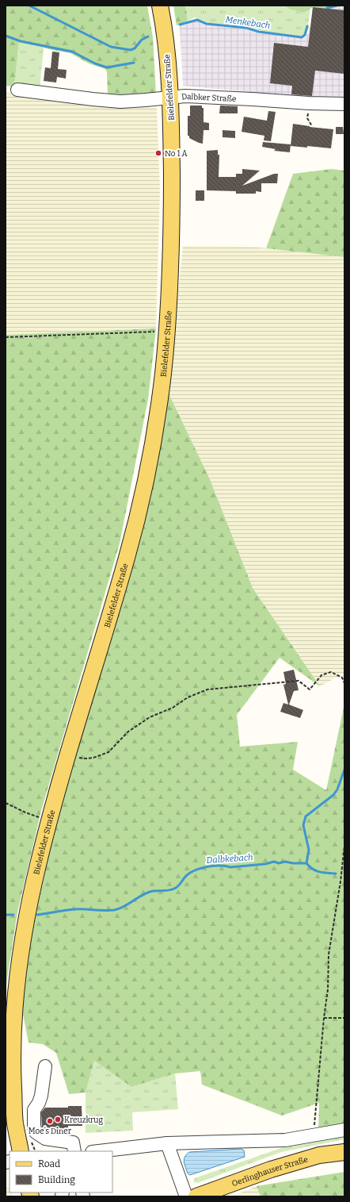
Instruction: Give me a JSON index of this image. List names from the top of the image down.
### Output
{
  "streets": {
    "main road": ["Bielefelder Straße", "Oerlinghauser Straße"],
    "street": ["Dalbker Straße"]
  },
  "crossings": [
    ["Bielefelder Straße", "Dalbker Straße"]
  ],
  "water": ["Menkebach", "Dalbkebach"],
  "places": ["No 1 A", "Kreuzkrug", "Moe’s Diner"],
  "legend": ["Road", "Building"]
}
